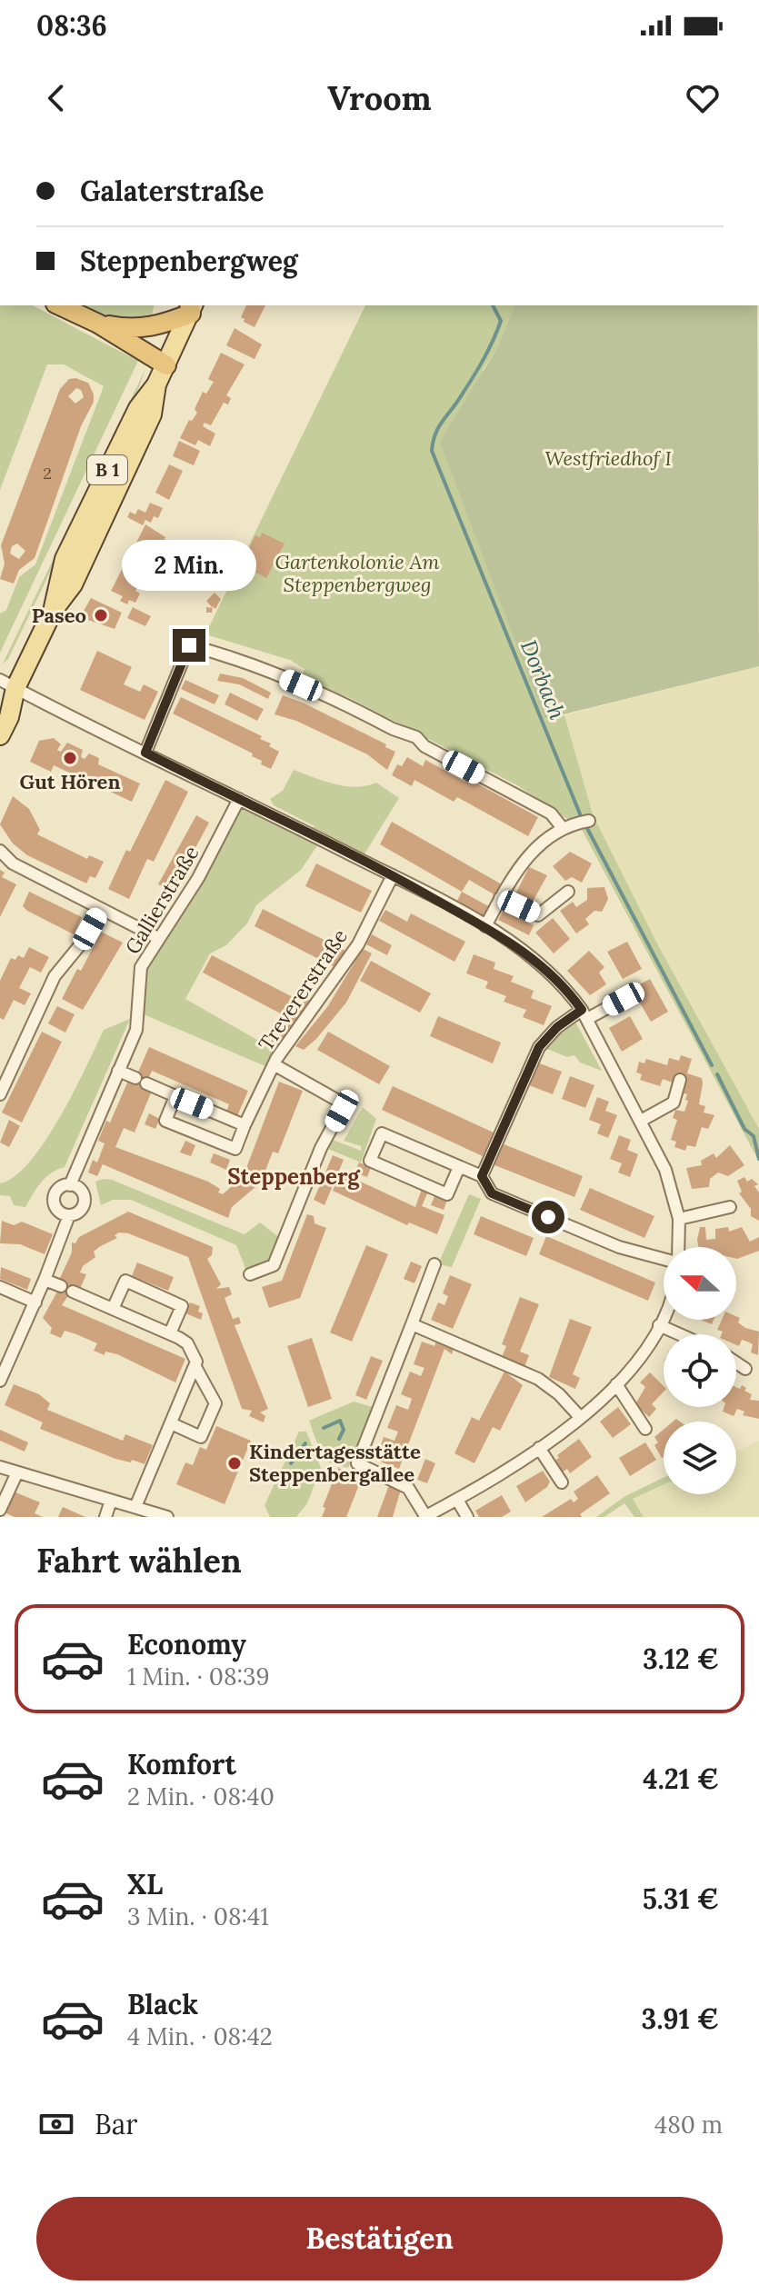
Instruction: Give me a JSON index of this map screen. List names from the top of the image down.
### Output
{
  "streets": {
    "main road": ["B 1"],
    "street": ["Gallierstraße", "Trevererstraße"]
  },
  "districts": ["Steppenberg"],
  "water": ["Dorbach"],
  "parks": ["Westfriedhof I", "Gartenkolonie Am Steppenbergweg"],
  "places": ["Paseo", "Gut Hören", "Kindertagesstätte Steppenbergallee"],
  "house_numbers": ["2"],
  "north": "left",
  "page": {
    "status": "08:36",
    "header": "Vroom",
    "banner": ["Galaterstraße", "Steppenbergweg"],
    "bubble": "2 Min.",
    "heading": "Fahrt wählen",
    "list": [
      {
        "name": "Economy",
        "note": "1 Min. · 08:39",
        "value": "3.12 €"
      },
      {
        "name": "Komfort",
        "note": "2 Min. · 08:40",
        "value": "4.21 €"
      },
      {
        "name": "XL",
        "note": "3 Min. · 08:41",
        "value": "5.31 €"
      },
      {
        "name": "Black",
        "note": "4 Min. · 08:42",
        "value": "3.91 €"
      }
    ],
    "pay": ["Bar", "480 m"],
    "buttons": "Bestätigen"
  }
}
